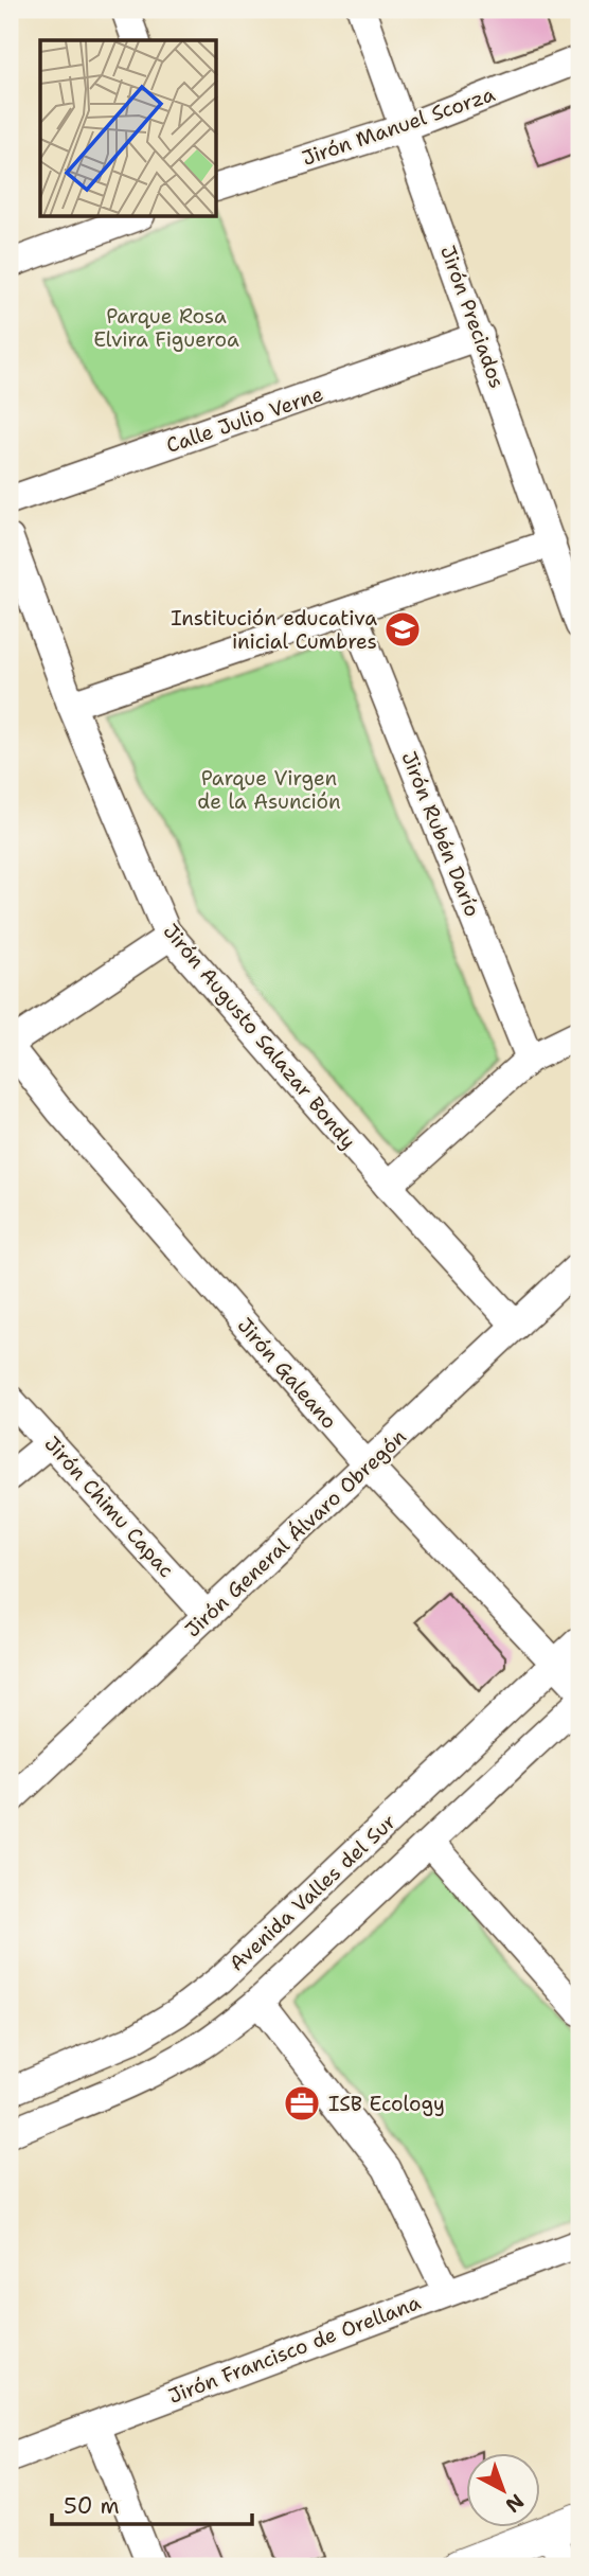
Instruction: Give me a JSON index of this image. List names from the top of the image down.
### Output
{
  "streets": {
    "street": [
      "Jirón Manuel Scorza",
      "Jirón Preciados",
      "Calle Julio Verne",
      "Jirón Rubén Darío",
      "Jirón Augusto Salazar Bondy",
      "Jirón Galeano",
      "Jirón Chimu Capac",
      "Jirón General Álvaro Obregón",
      "Avenida Valles del Sur",
      "Jirón Francisco de Orellana"
    ]
  },
  "crossings": [
    ["Jirón Manuel Scorza", "Jirón Preciados"],
    ["Jirón Preciados", "Calle Julio Verne"],
    ["Jirón Augusto Salazar Bondy", "Jirón General Álvaro Obregón"],
    ["Jirón Galeano", "Jirón General Álvaro Obregón"],
    ["Jirón Galeano", "Avenida Valles del Sur"],
    ["Jirón Chimu Capac", "Jirón General Álvaro Obregón"]
  ],
  "parks": ["Parque Rosa Elvira Figueroa", "Parque Virgen de la Asunción"],
  "places": {
    "school or university": ["Institución educativa inicial Cumbres"],
    "office": ["ISB Ecology"]
  },
  "scale_bar": "50 m",
  "north": "bottom right"
}
